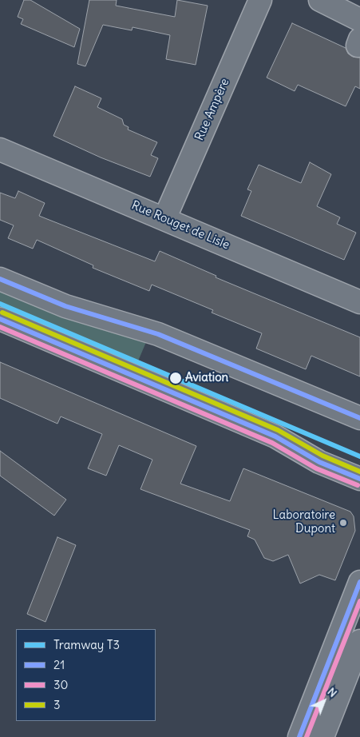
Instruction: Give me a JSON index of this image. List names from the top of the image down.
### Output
{
  "streets": {
    "main road": ["Rue Ampère", "Rue Rouget de Lisle"]
  },
  "crossings": [
    ["Rue Ampère", "Rue Rouget de Lisle"]
  ],
  "places": ["Aviation", "Laboratoire Dupont"],
  "lines": [
    "transit line 21",
    "tram line T3",
    "transit line 3",
    "transit line 30"
  ],
  "legend": [
    "Tramway T3",
    "21",
    "30",
    "3"
  ],
  "north": "top right"
}
